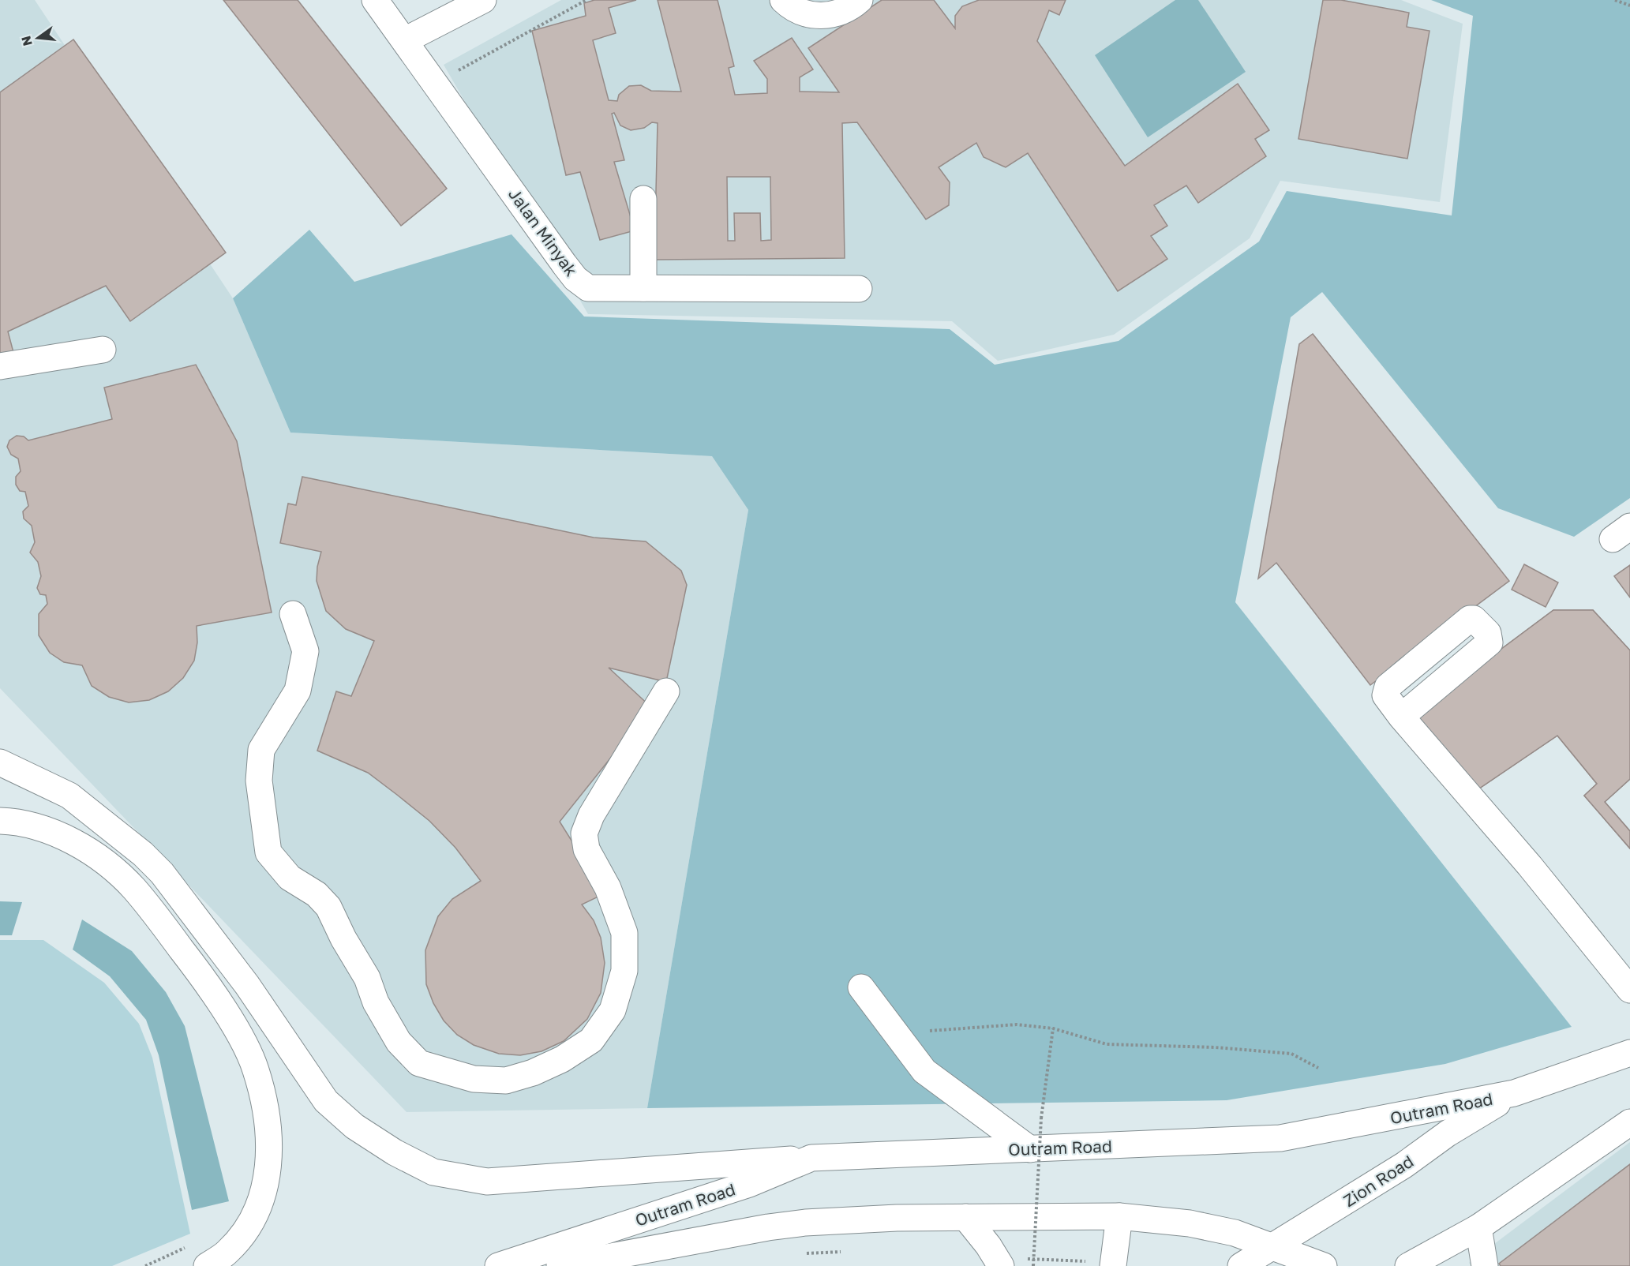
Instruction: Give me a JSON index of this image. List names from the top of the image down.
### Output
{
  "streets": {
    "main road": ["Jalan Minyak", "Outram Road", "Zion Road"]
  },
  "crossings": [
    ["Outram Road", "Zion Road"]
  ],
  "north": "left"
}
